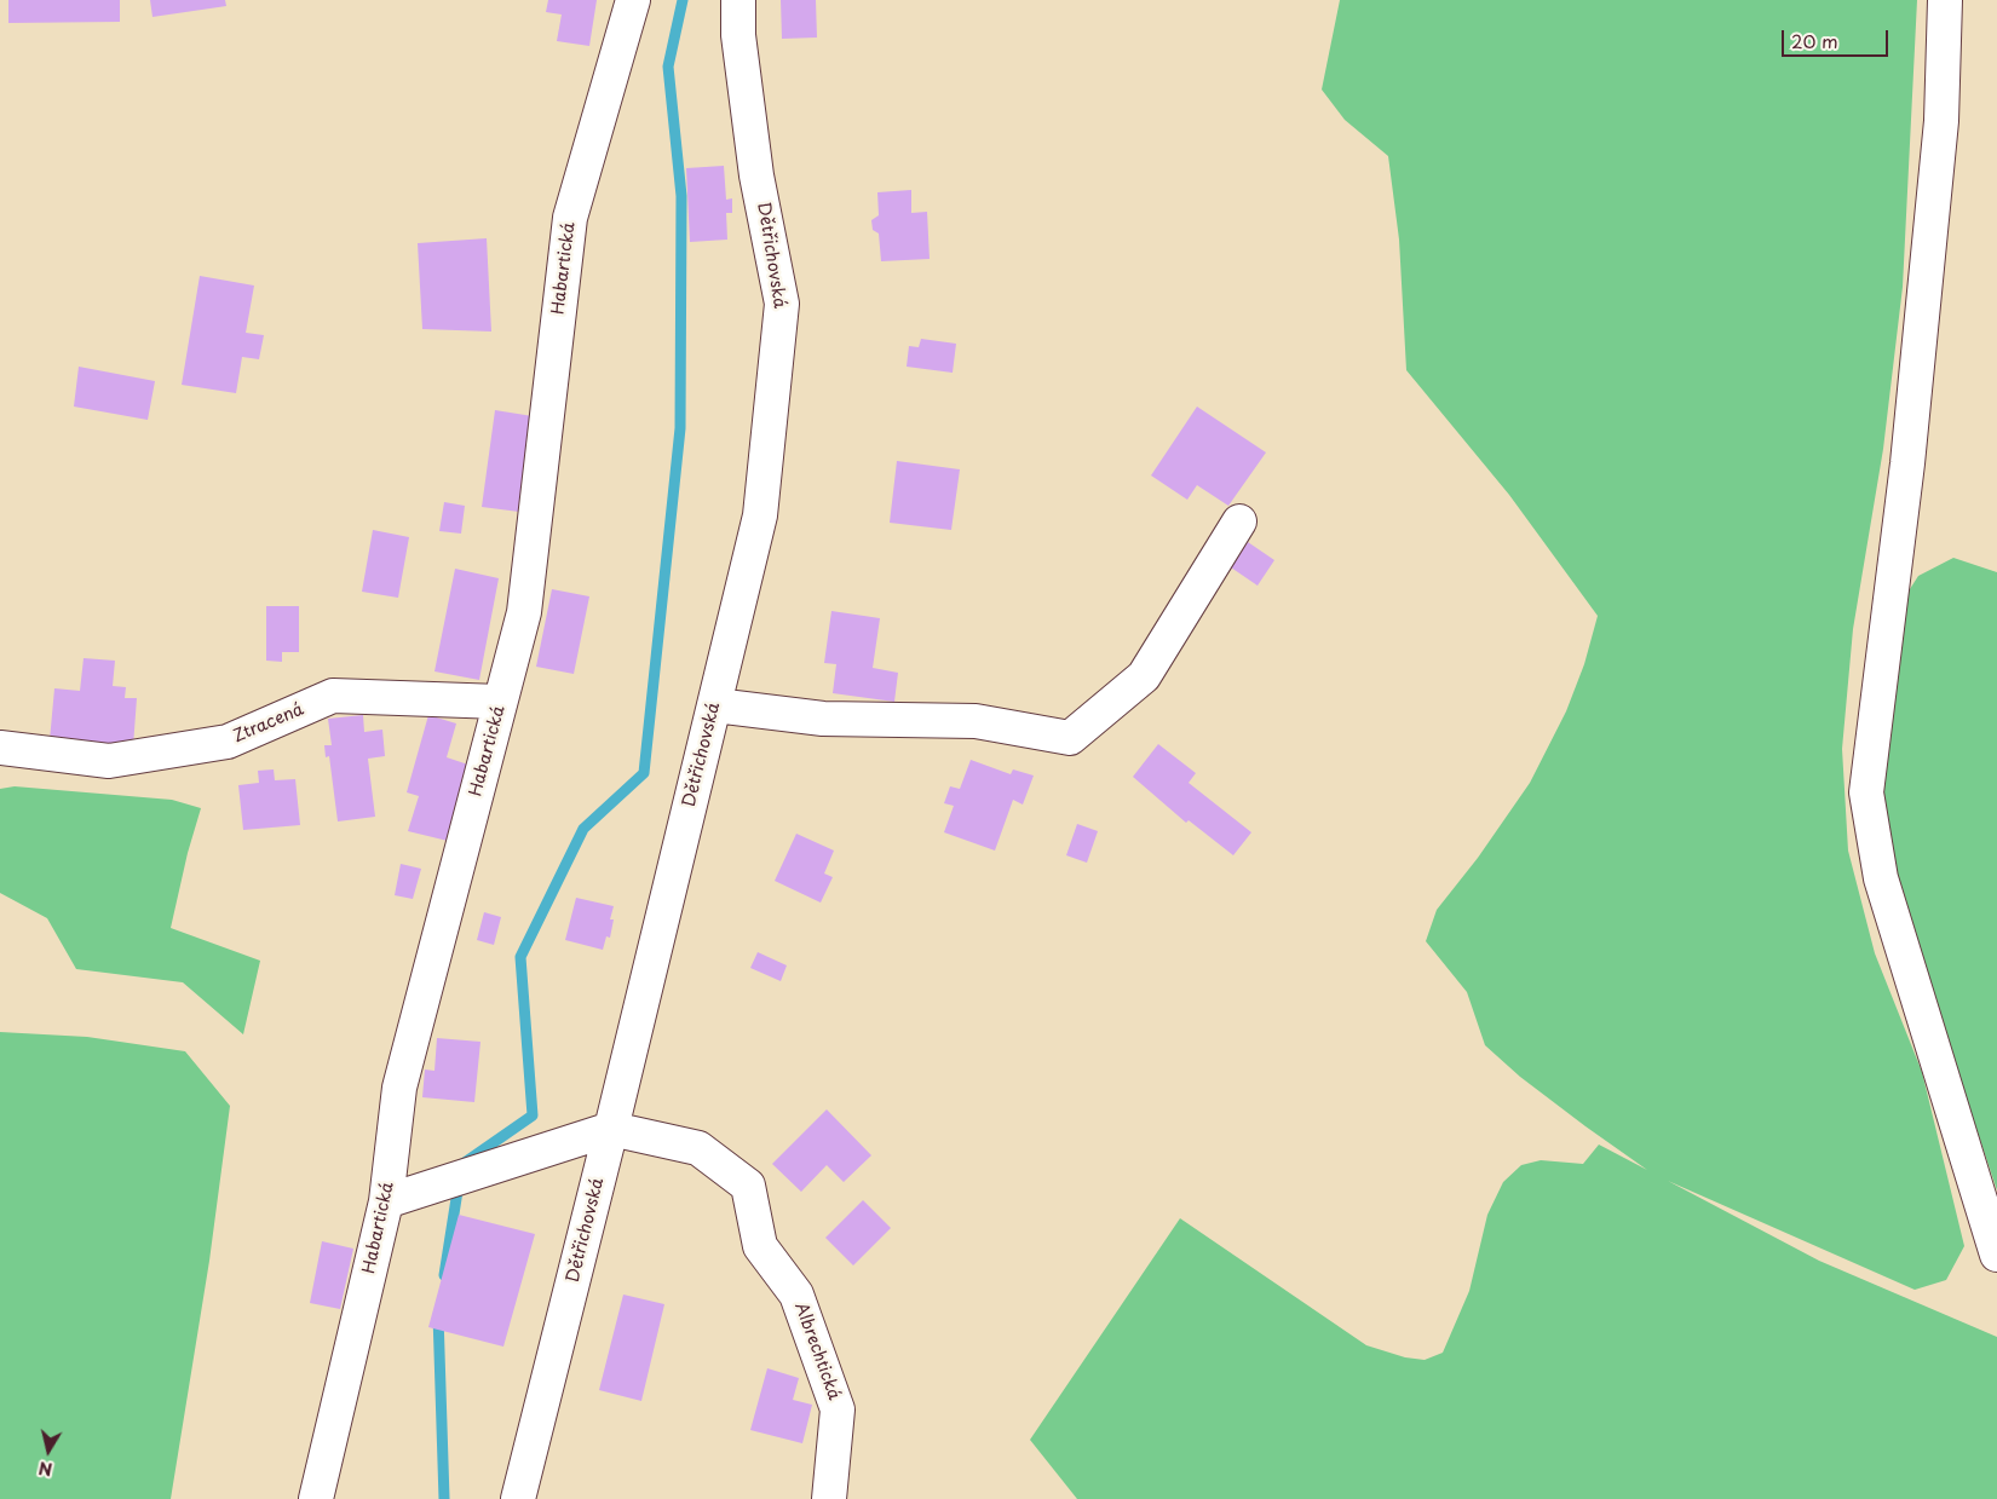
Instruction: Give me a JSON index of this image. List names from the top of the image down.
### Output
{
  "streets": {
    "street": [
      "Dětřichovská",
      "Habartická",
      "Ztracená",
      "Albrechtická"
    ]
  },
  "crossings": [
    ["Dětřichovská", "Albrechtická"],
    ["Habartická", "Ztracená"]
  ],
  "scale_bar": "20 m",
  "north": "bottom"
}
